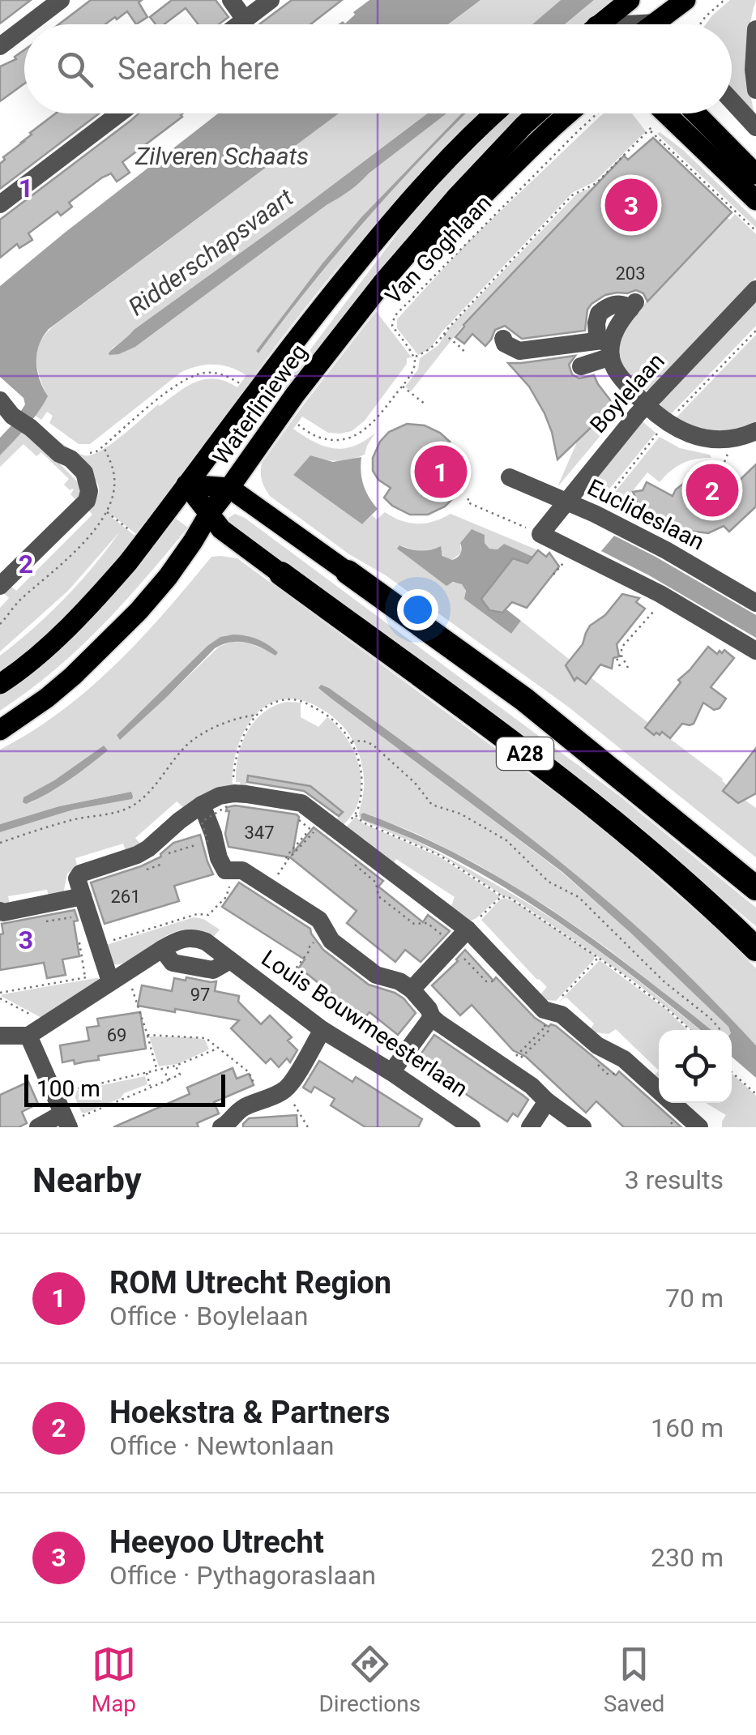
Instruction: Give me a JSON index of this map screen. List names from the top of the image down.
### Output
{
  "streets": {
    "highway": ["A28"],
    "main road": ["Waterlinieweg"],
    "street": ["Boylelaan", "Euclideslaan", "Louis Bouwmeesterlaan"],
    "path": ["Van Goghlaan"]
  },
  "crossings": [
    ["Boylelaan", "Euclideslaan"],
    ["Waterlinieweg", "A28"]
  ],
  "water": ["Zilveren Schaats", "Ridderschapsvaart"],
  "house_numbers": [
    "203",
    "347",
    "261",
    "97",
    "69"
  ],
  "scale_bar": "100 m",
  "page": {
    "search": "Search here",
    "pins": ["3", "1", "2"],
    "scale": "100 m",
    "heading": ["Nearby", "3 results"],
    "list": [
      {
        "mark": "1",
        "name": "ROM Utrecht Region",
        "note": "Office · Boylelaan",
        "value": "70 m"
      },
      {
        "mark": "2",
        "name": "Hoekstra & Partners",
        "note": "Office · Newtonlaan",
        "value": "160 m"
      },
      {
        "mark": "3",
        "name": "Heeyoo Utrecht",
        "note": "Office · Pythagoraslaan",
        "value": "230 m"
      }
    ],
    "nav": ["Map", "Directions", "Saved"]
  },
  "grid": {
    "rows": ["1", "2", "3"]
  }
}
